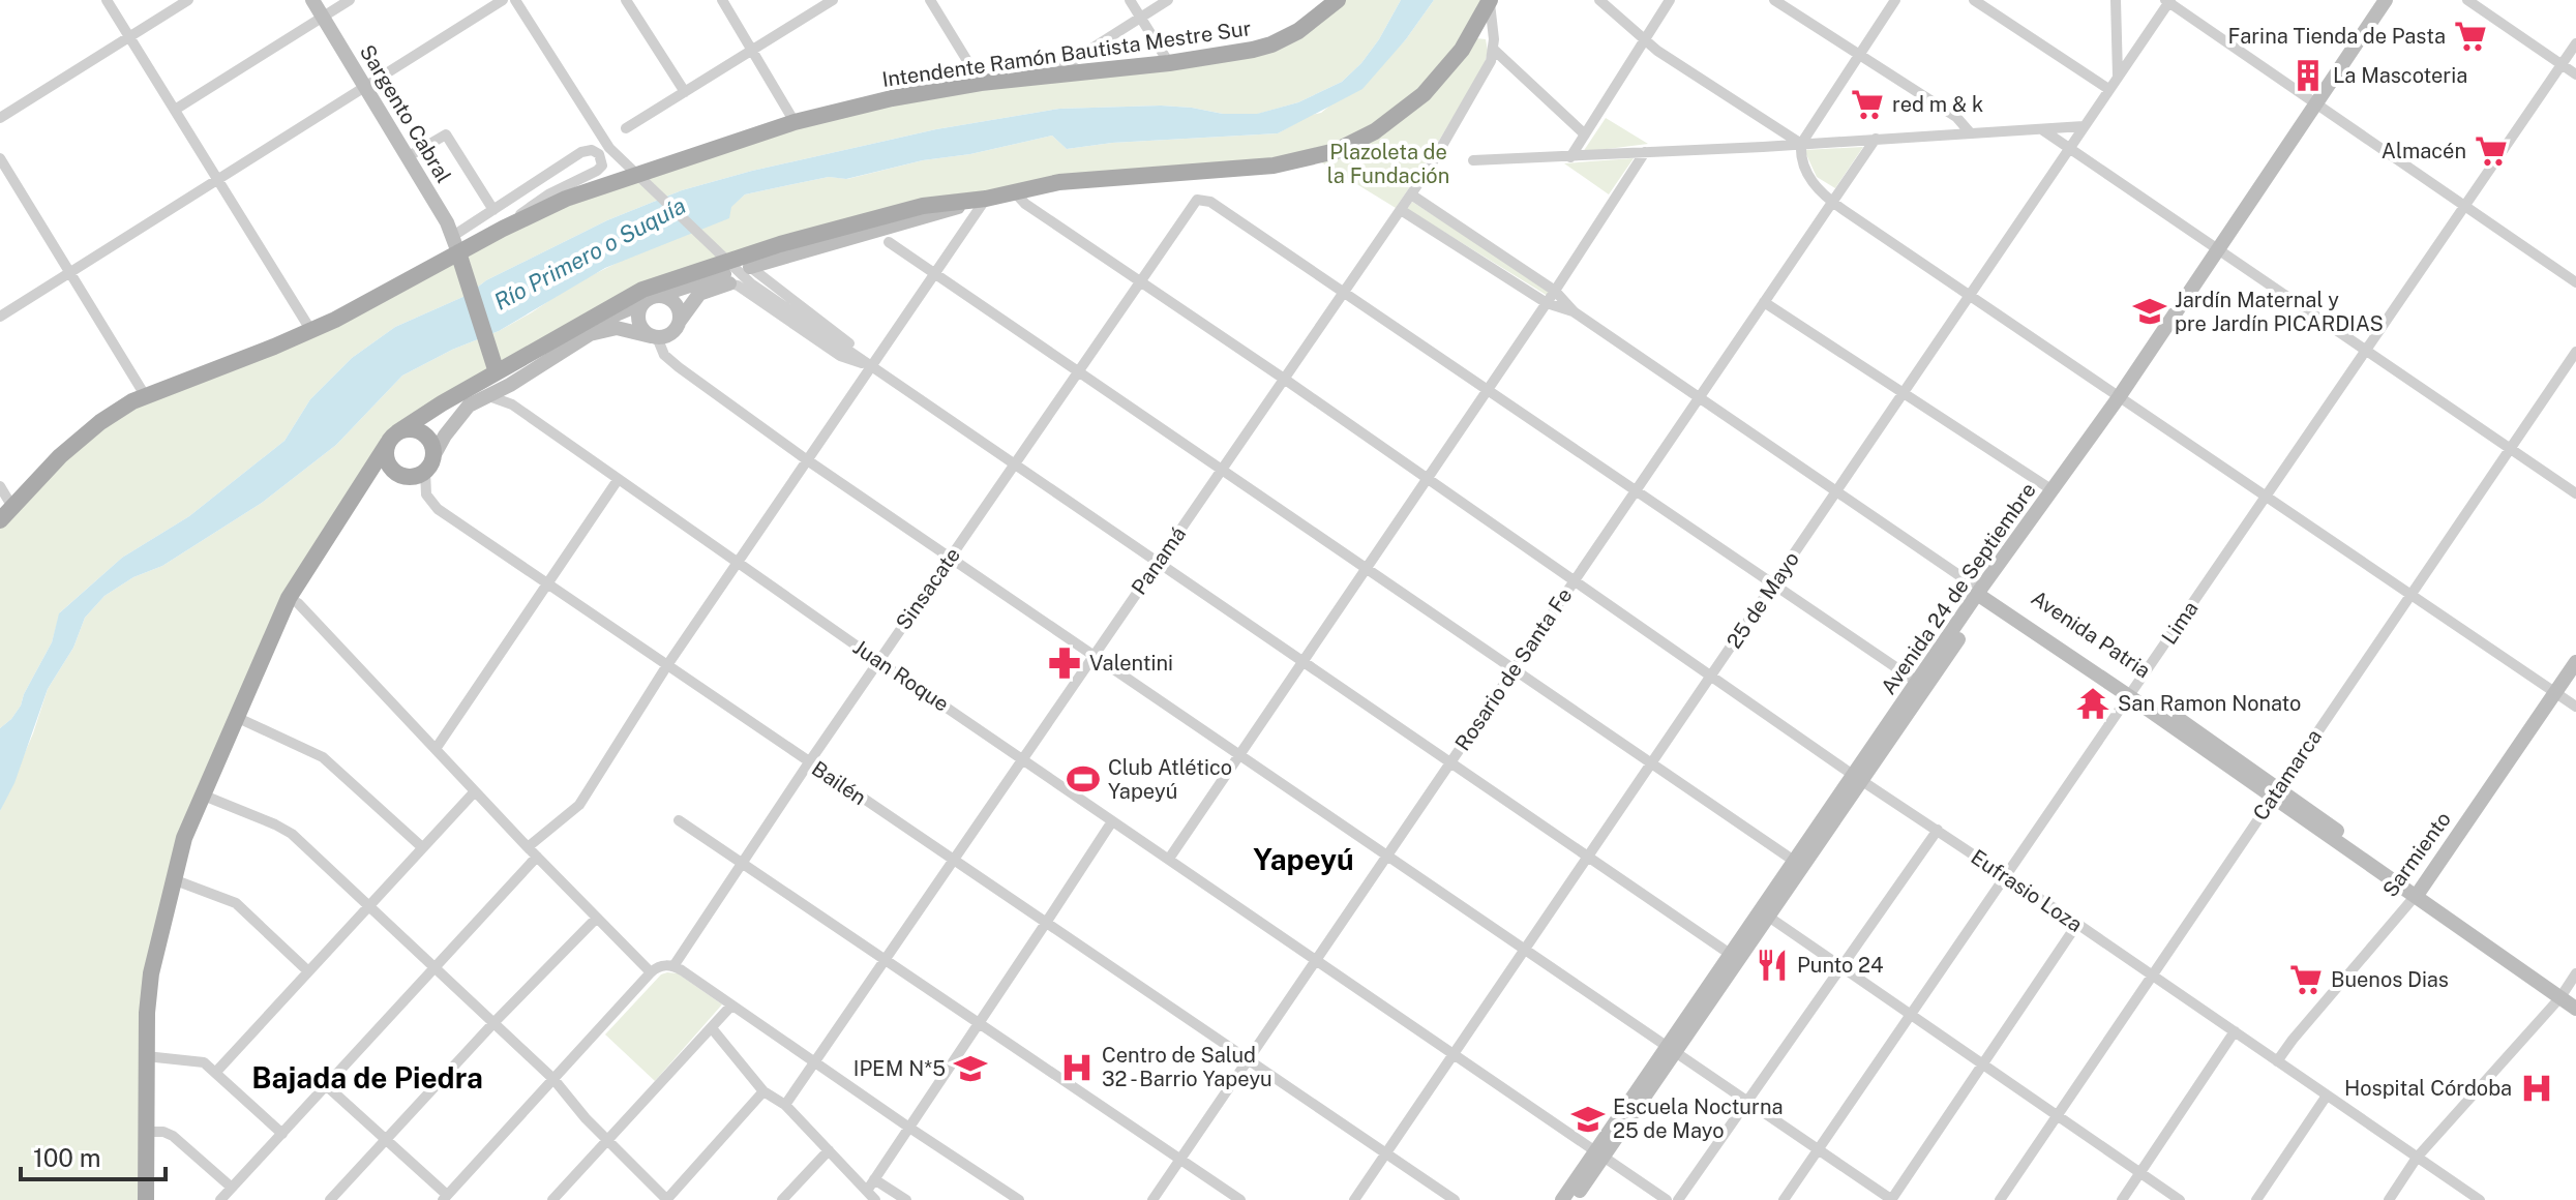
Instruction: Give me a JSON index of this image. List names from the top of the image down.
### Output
{
  "streets": {
    "main road": [
      "Intendente Ramón Bautista Mestre Sur",
      "Sargento Cabral",
      "Avenida 24 de Septiembre",
      "Avenida Patria",
      "Sarmiento"
    ],
    "street": [
      "Panamá",
      "Sinsacate",
      "25 de Mayo",
      "Lima",
      "Rosario de Santa Fe",
      "Juan Roque",
      "Catamarca",
      "Bailén",
      "Eufrasio Loza"
    ]
  },
  "crossings": [
    ["Intendente Ramón Bautista Mestre Sur", "Sargento Cabral"],
    ["Panamá", "Sinsacate"],
    ["Panamá", "Juan Roque"],
    ["Panamá", "Bailén"],
    ["Panamá", "Eufrasio Loza"],
    ["Sinsacate", "Juan Roque"],
    ["Sinsacate", "Bailén"],
    ["Sinsacate", "Eufrasio Loza"],
    ["Avenida 24 de Septiembre", "Avenida Patria"],
    ["Avenida 24 de Septiembre", "Juan Roque"],
    ["Avenida 24 de Septiembre", "Eufrasio Loza"],
    ["25 de Mayo", "Avenida Patria"],
    ["25 de Mayo", "Juan Roque"],
    ["25 de Mayo", "Bailén"],
    ["25 de Mayo", "Eufrasio Loza"],
    ["Lima", "Avenida Patria"],
    ["Lima", "Eufrasio Loza"],
    ["Avenida Patria", "Rosario de Santa Fe"],
    ["Avenida Patria", "Catamarca"],
    ["Avenida Patria", "Sarmiento"],
    ["Rosario de Santa Fe", "Juan Roque"],
    ["Rosario de Santa Fe", "Bailén"],
    ["Rosario de Santa Fe", "Eufrasio Loza"],
    ["Catamarca", "Eufrasio Loza"],
    ["Sarmiento", "Eufrasio Loza"]
  ],
  "districts": ["Yapeyú", "Bajada de Piedra"],
  "water": ["Río Primero o Suquía"],
  "parks": ["Plazoleta de la Fundación"],
  "places": {
    "supermarket": [
      "Farina Tienda de Pasta",
      "red m & k",
      "Almacén",
      "Buenos Dias"
    ],
    "building": ["La Mascoteria"],
    "school or university": ["Jardín Maternal y pre Jardín PICARDIAS", "IPEM N*5", "Escuela Nocturna 25 de Mayo"],
    "pharmacy": ["Valentini"],
    "temple": ["San Ramon Nonato"],
    "sports": ["Club Atlético Yapeyú"],
    "restaurant": ["Punto 24"],
    "hospital": ["Centro de Salud 32 - Barrio Yapeyu", "Hospital Córdoba"]
  },
  "scale_bar": "100 m"
}
